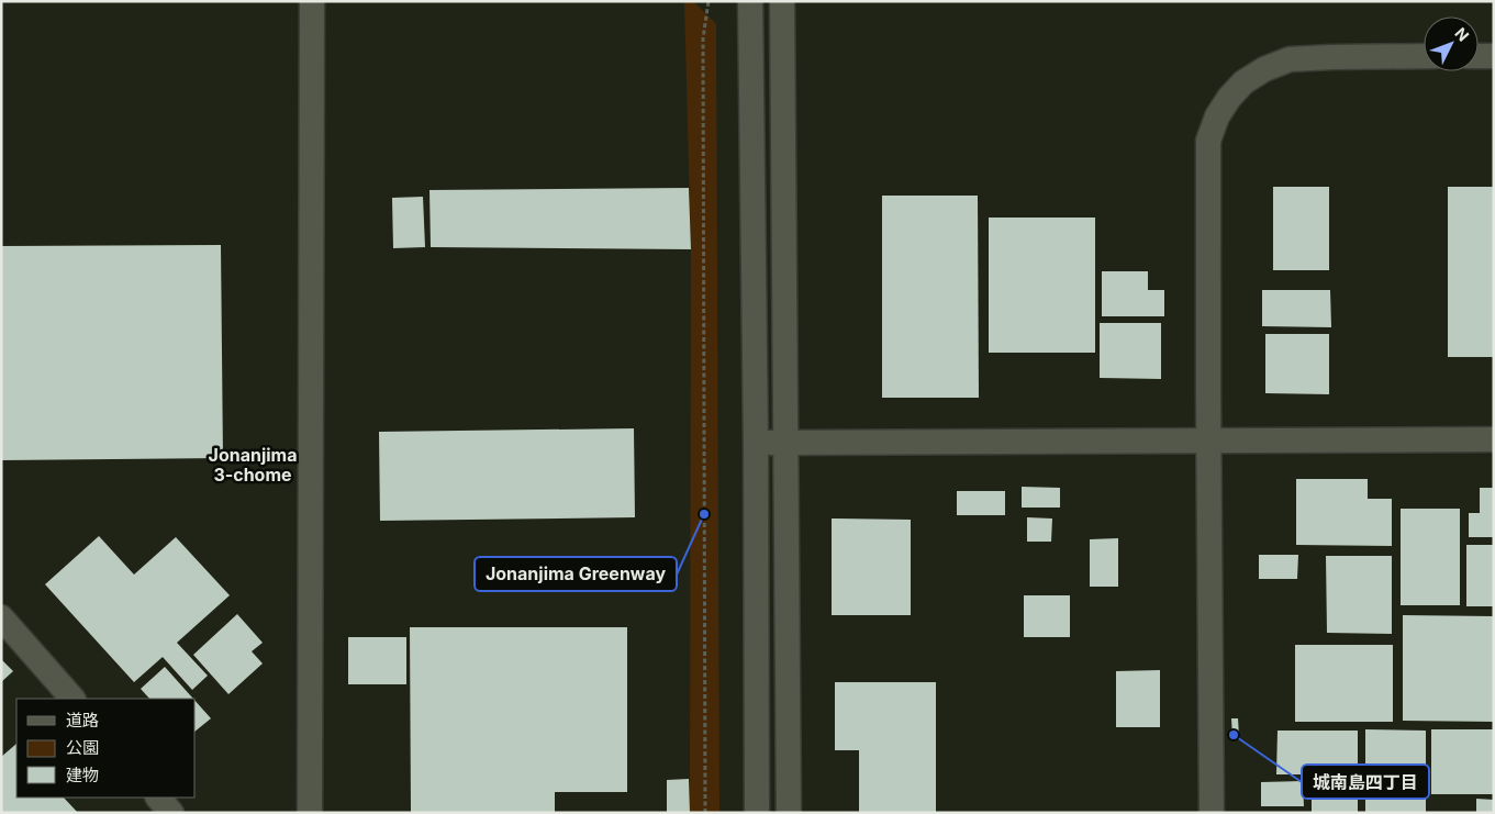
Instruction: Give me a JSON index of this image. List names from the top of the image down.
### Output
{
  "districts": ["Jonanjima 3-chome"],
  "places": ["Jonanjima Greenway", "城南島四丁目"],
  "legend": ["道路", "公園", "建物"],
  "north": "top right"
}
